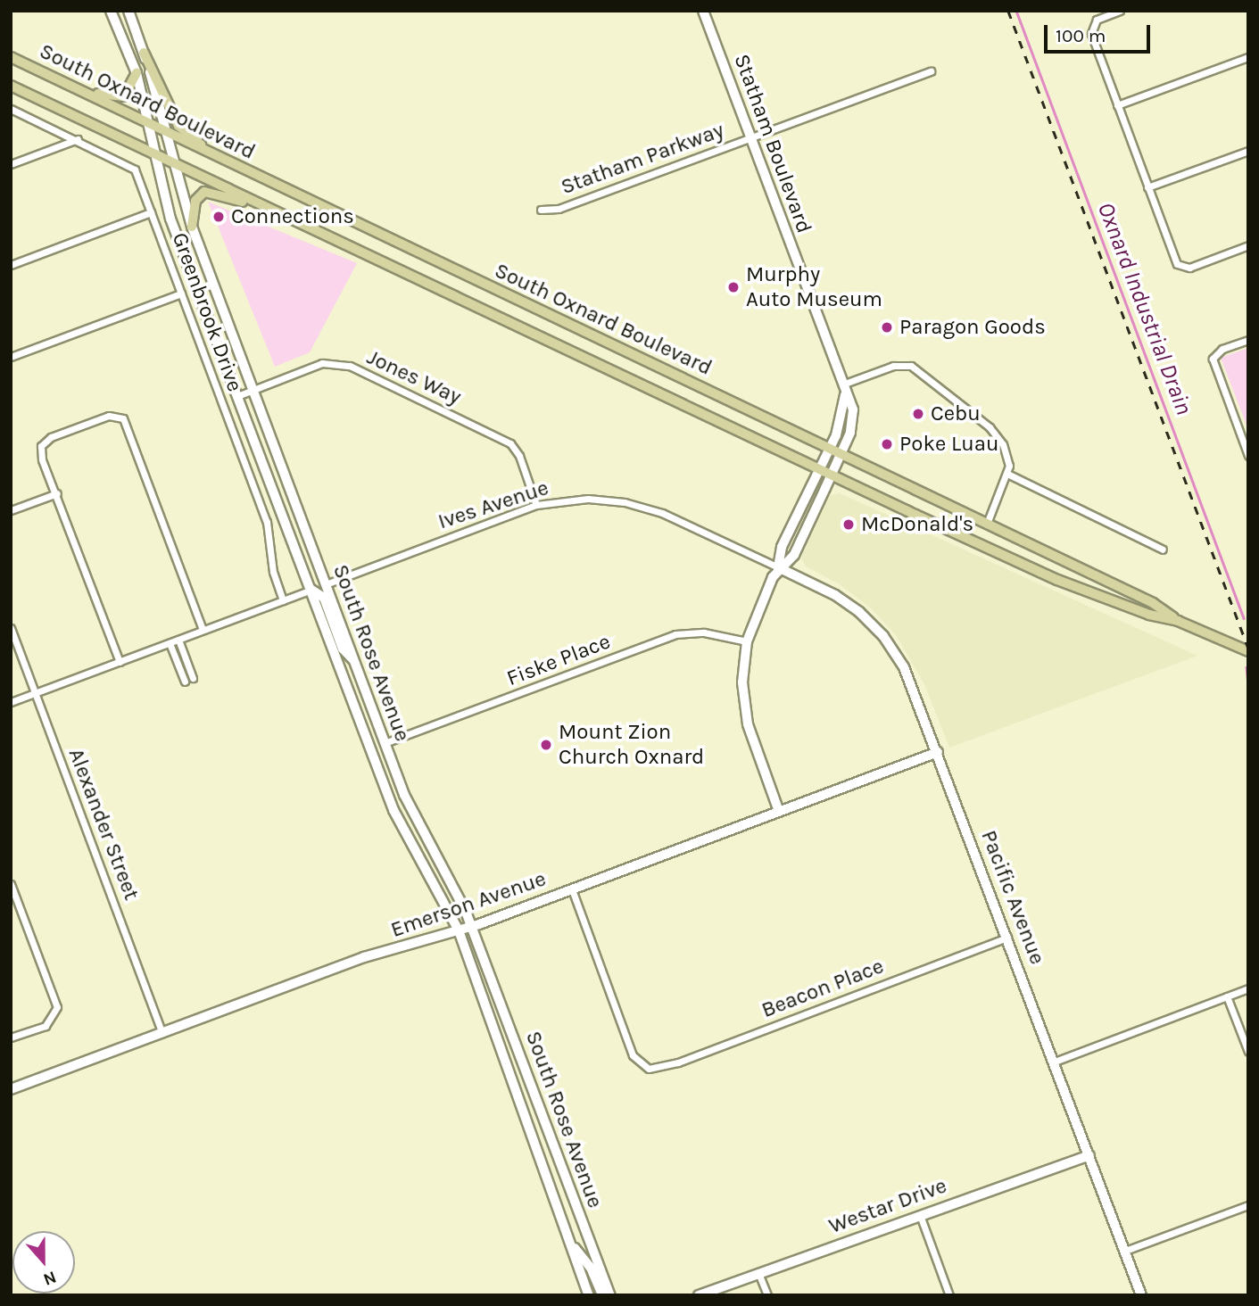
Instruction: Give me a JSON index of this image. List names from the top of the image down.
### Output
{
  "streets": {
    "main road": ["South Oxnard Boulevard"],
    "street": [
      "Statham Boulevard",
      "Statham Parkway",
      "Greenbrook Drive",
      "Jones Way",
      "Ives Avenue",
      "South Rose Avenue",
      "Fiske Place",
      "Alexander Street",
      "Pacific Avenue",
      "Emerson Avenue",
      "Beacon Place",
      "Westar Drive"
    ]
  },
  "crossings": [
    ["South Oxnard Boulevard", "Statham Boulevard"],
    ["South Oxnard Boulevard", "South Rose Avenue"],
    ["Statham Boulevard", "Statham Parkway"],
    ["Statham Boulevard", "Ives Avenue"],
    ["Statham Boulevard", "Fiske Place"],
    ["Statham Boulevard", "Pacific Avenue"],
    ["Statham Boulevard", "Emerson Avenue"],
    ["Jones Way", "Ives Avenue"],
    ["Jones Way", "South Rose Avenue"],
    ["Ives Avenue", "South Rose Avenue"],
    ["Ives Avenue", "Pacific Avenue"],
    ["South Rose Avenue", "Fiske Place"],
    ["South Rose Avenue", "Emerson Avenue"],
    ["Alexander Street", "Emerson Avenue"],
    ["Pacific Avenue", "Emerson Avenue"],
    ["Pacific Avenue", "Beacon Place"],
    ["Pacific Avenue", "Westar Drive"],
    ["Emerson Avenue", "Beacon Place"]
  ],
  "water": ["Oxnard Industrial Drain"],
  "places": [
    "Connections",
    "Murphy Auto Museum",
    "Paragon Goods",
    "Cebu",
    "Poke Luau",
    "McDonald's",
    "Mount Zion Church Oxnard"
  ],
  "scale_bar": "100 m",
  "north": "bottom"
}
